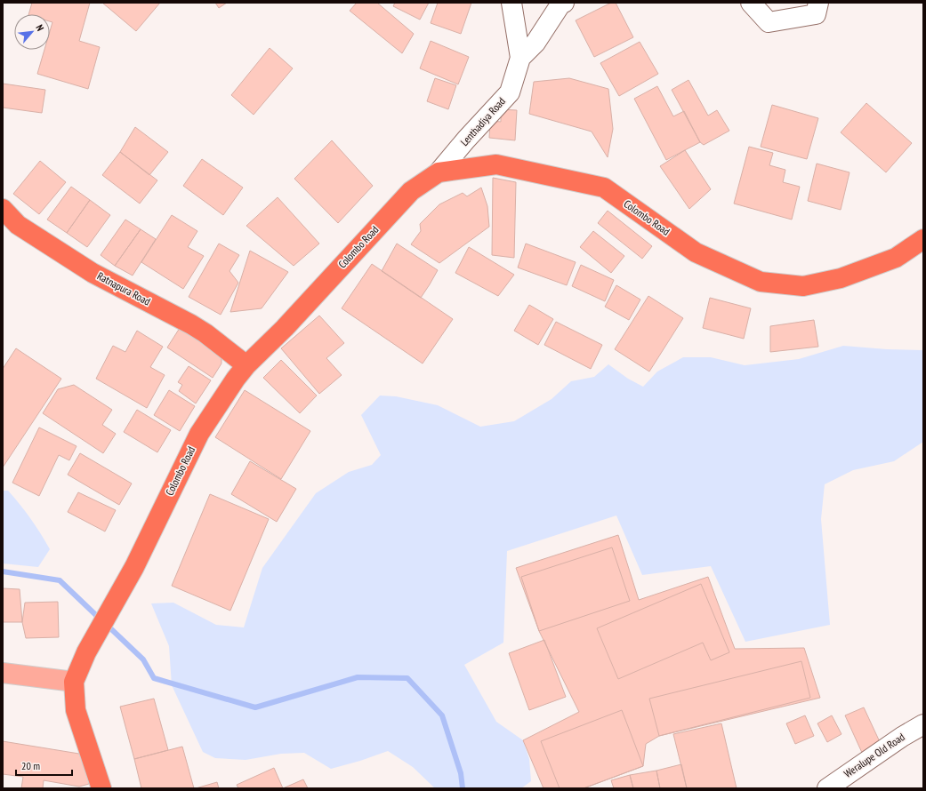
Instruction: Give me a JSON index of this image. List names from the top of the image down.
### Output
{
  "streets": {
    "highway": ["Colombo Road", "Ratnapura Road"],
    "street": ["Lenthadiya Road", "Weralupe Old Road"]
  },
  "crossings": [
    ["Lenthadiya Road", "Colombo Road"],
    ["Colombo Road", "Ratnapura Road"]
  ],
  "scale_bar": "20 m",
  "north": "top right"
}
